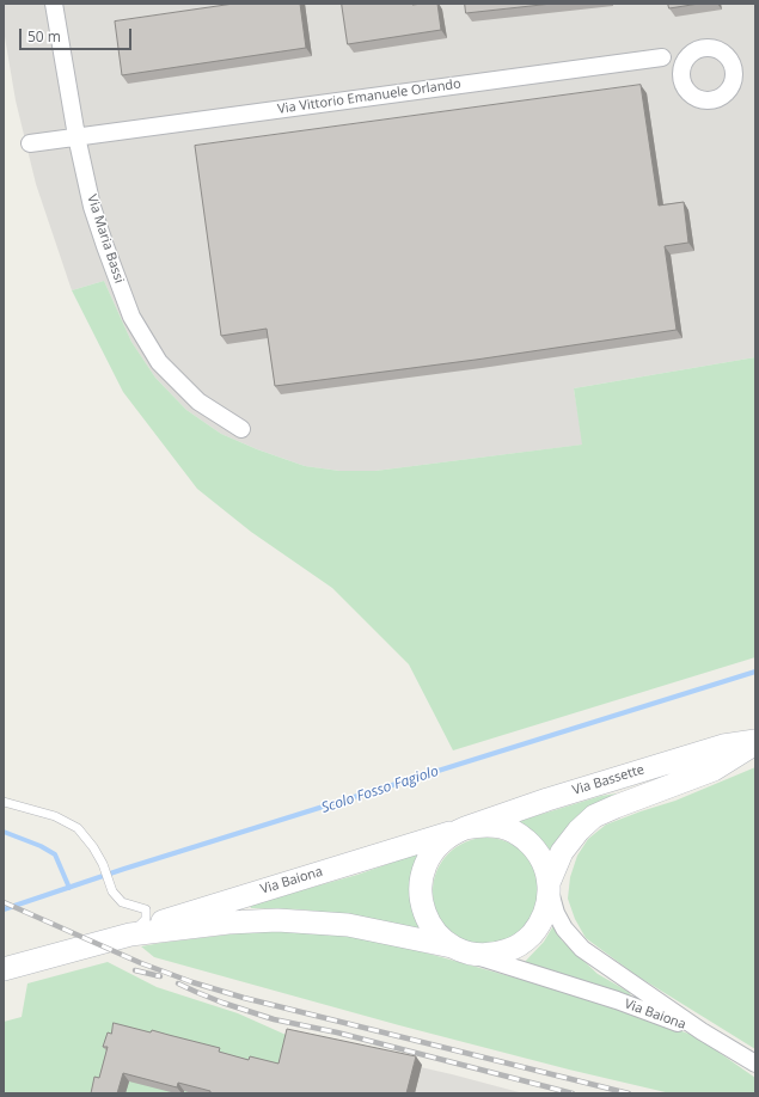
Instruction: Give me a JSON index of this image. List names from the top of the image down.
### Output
{
  "streets": {
    "main road": ["Via Bassette", "Via Baiona"],
    "street": ["Via Vittorio Emanuele Orlando", "Via Maria Bassi"]
  },
  "crossings": [
    ["Via Vittorio Emanuele Orlando", "Via Maria Bassi"],
    ["Via Bassette", "Via Baiona"]
  ],
  "water": ["Scolo Fosso Fagiolo"],
  "scale_bar": "50 m"
}
